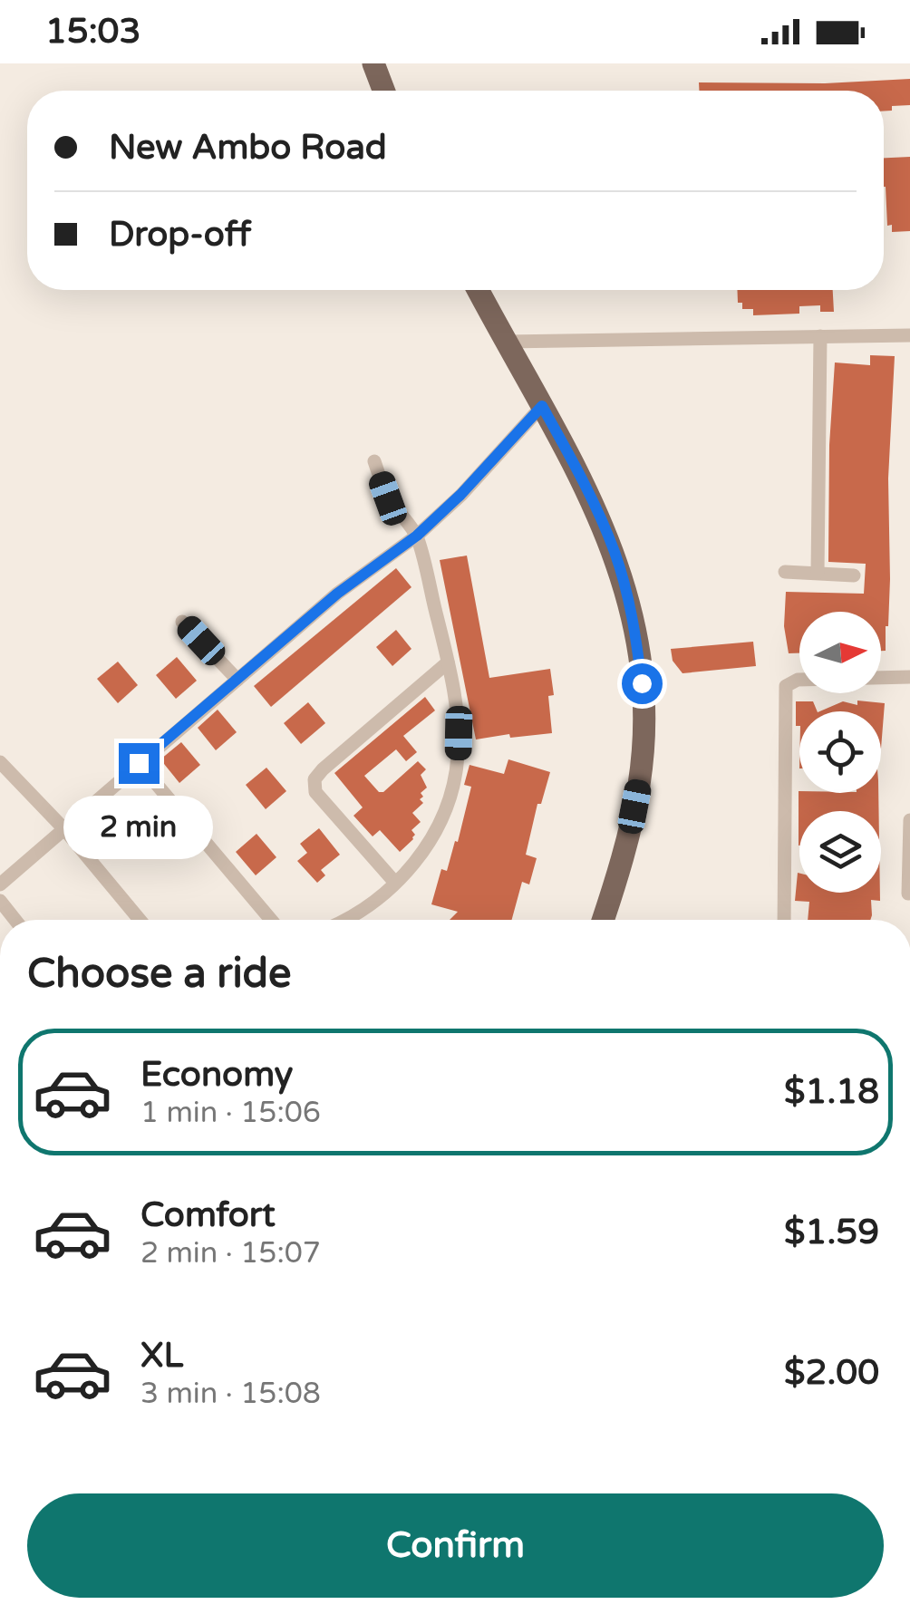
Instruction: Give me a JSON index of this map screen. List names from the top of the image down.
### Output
{
  "north": "right",
  "page": {
    "status": "15:03",
    "banner": ["New Ambo Road", "Drop-off"],
    "bubble": "2 min",
    "heading": "Choose a ride",
    "list": [
      {
        "name": "Economy",
        "note": "1 min · 15:06",
        "value": "$1.18"
      },
      {
        "name": "Comfort",
        "note": "2 min · 15:07",
        "value": "$1.59"
      },
      {
        "name": "XL",
        "note": "3 min · 15:08",
        "value": "$2.00"
      }
    ],
    "buttons": "Confirm"
  }
}
